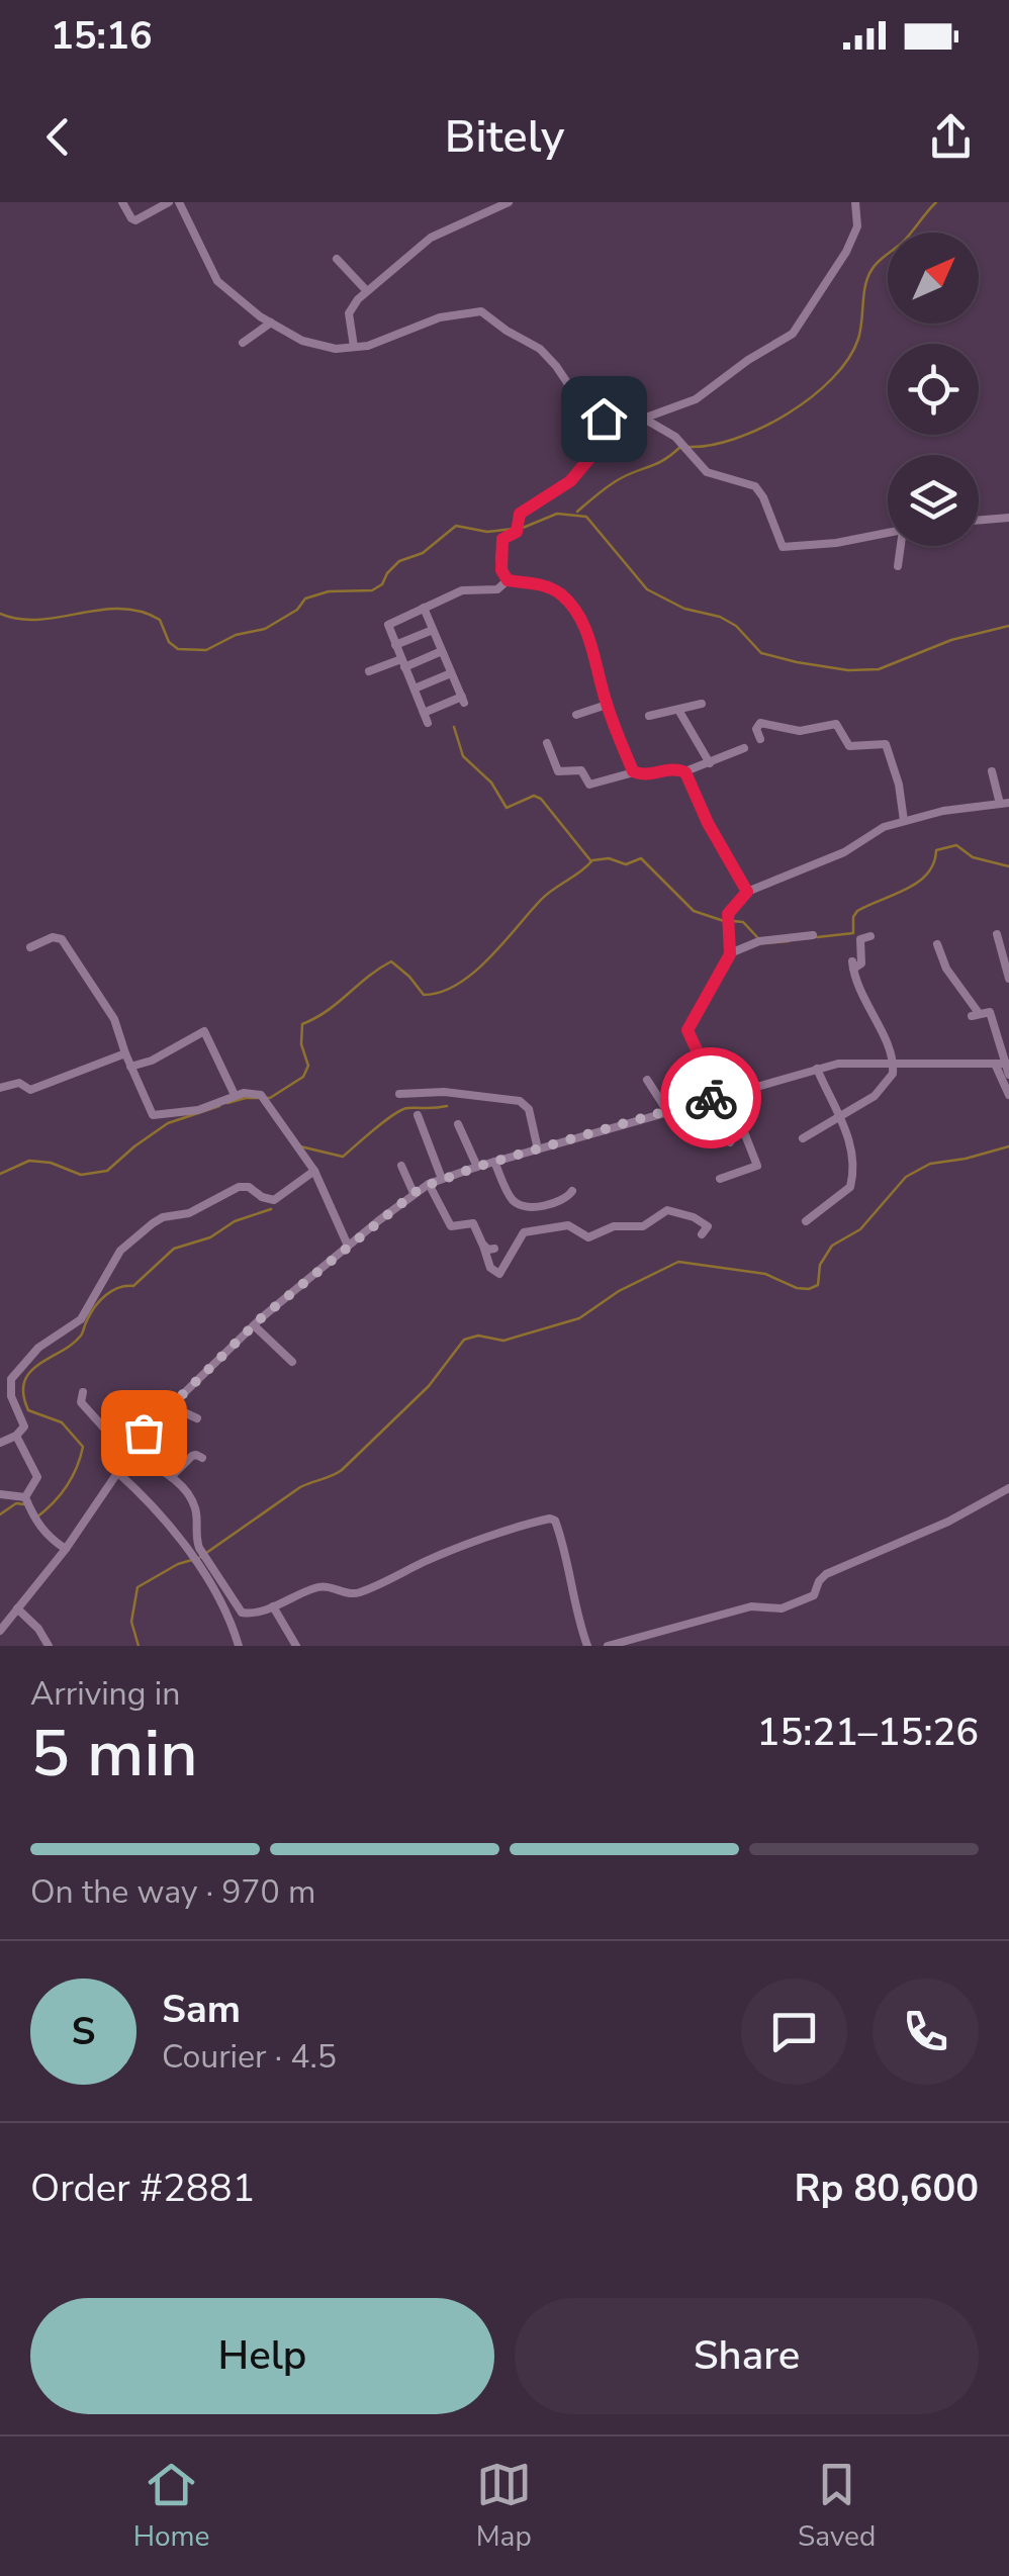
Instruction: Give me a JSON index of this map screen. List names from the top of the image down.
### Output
{
  "north": "top right",
  "page": {
    "status": "15:16",
    "header": "Bitely",
    "heading": ["5 min", "Arriving in", "15:21–15:26"],
    "panel": [
      "Sam",
      "Courier · 4.5",
      "Order #2881",
      "Rp 80,600"
    ],
    "bar": "On the way · 970 m",
    "round": "S",
    "buttons": ["Help", "Share"],
    "tabs": ["Home", "Map", "Saved"]
  }
}
